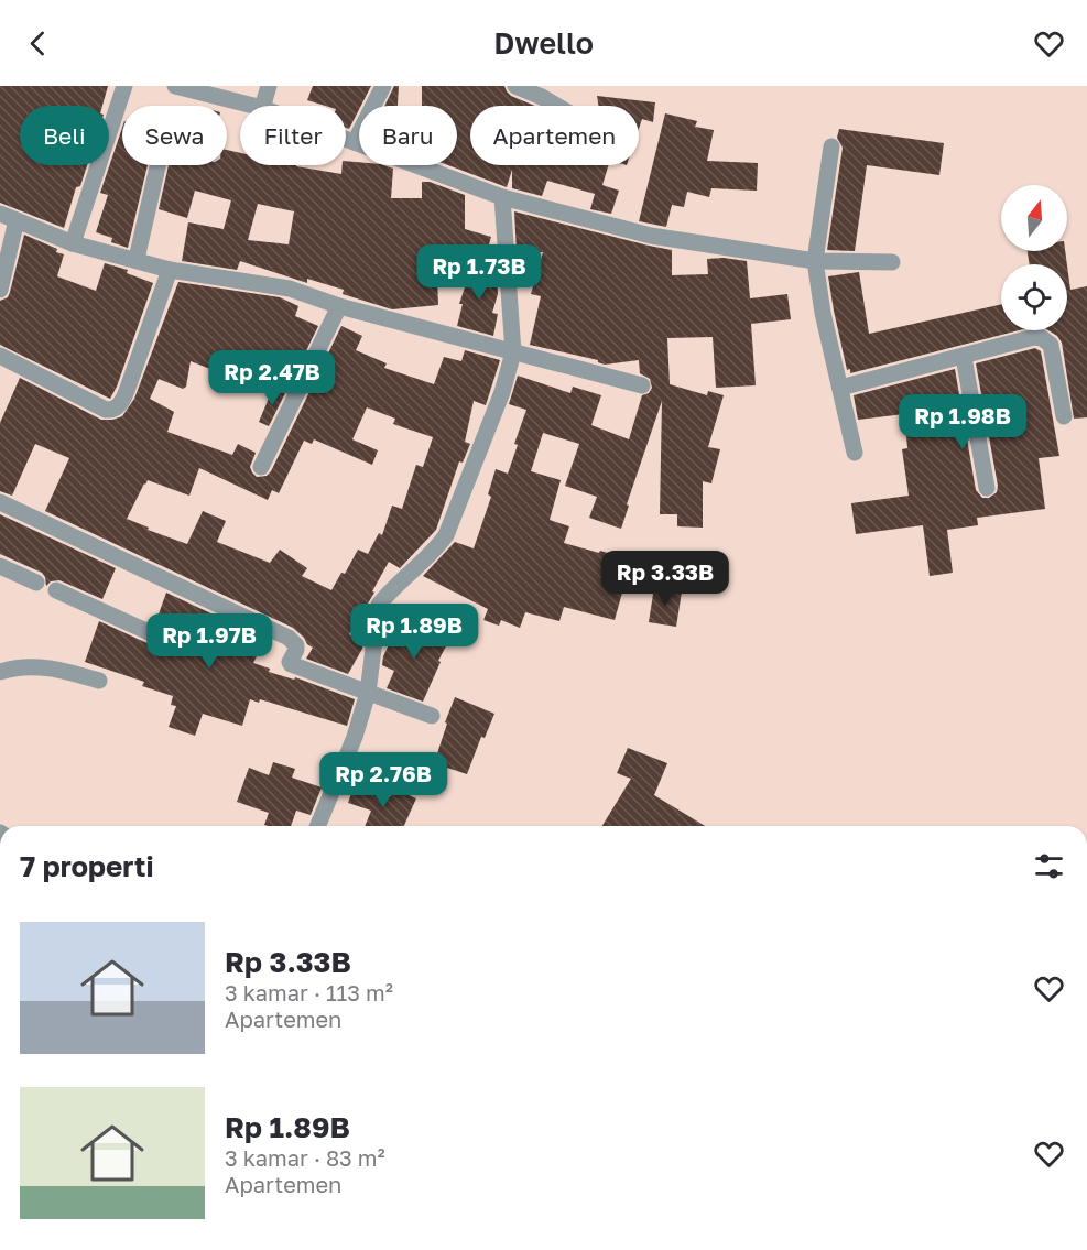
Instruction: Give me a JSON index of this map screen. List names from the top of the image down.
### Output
{
  "north": "top",
  "page": {
    "header": "Dwello",
    "chip": [
      "Beli",
      "Sewa",
      "Filter",
      "Baru",
      "Apartemen"
    ],
    "price": [
      "Rp 1.73B",
      "Rp 2.47B",
      "Rp 1.98B",
      "Rp 3.33B",
      "Rp 1.89B",
      "Rp 1.97B",
      "Rp 2.76B"
    ],
    "heading": "7 properti",
    "list": [
      {
        "name": "Rp 3.33B",
        "note": "3 kamar · 113 m² · Apartemen"
      },
      {
        "name": "Rp 1.89B",
        "note": "3 kamar · 83 m² · Apartemen"
      }
    ]
  }
}
